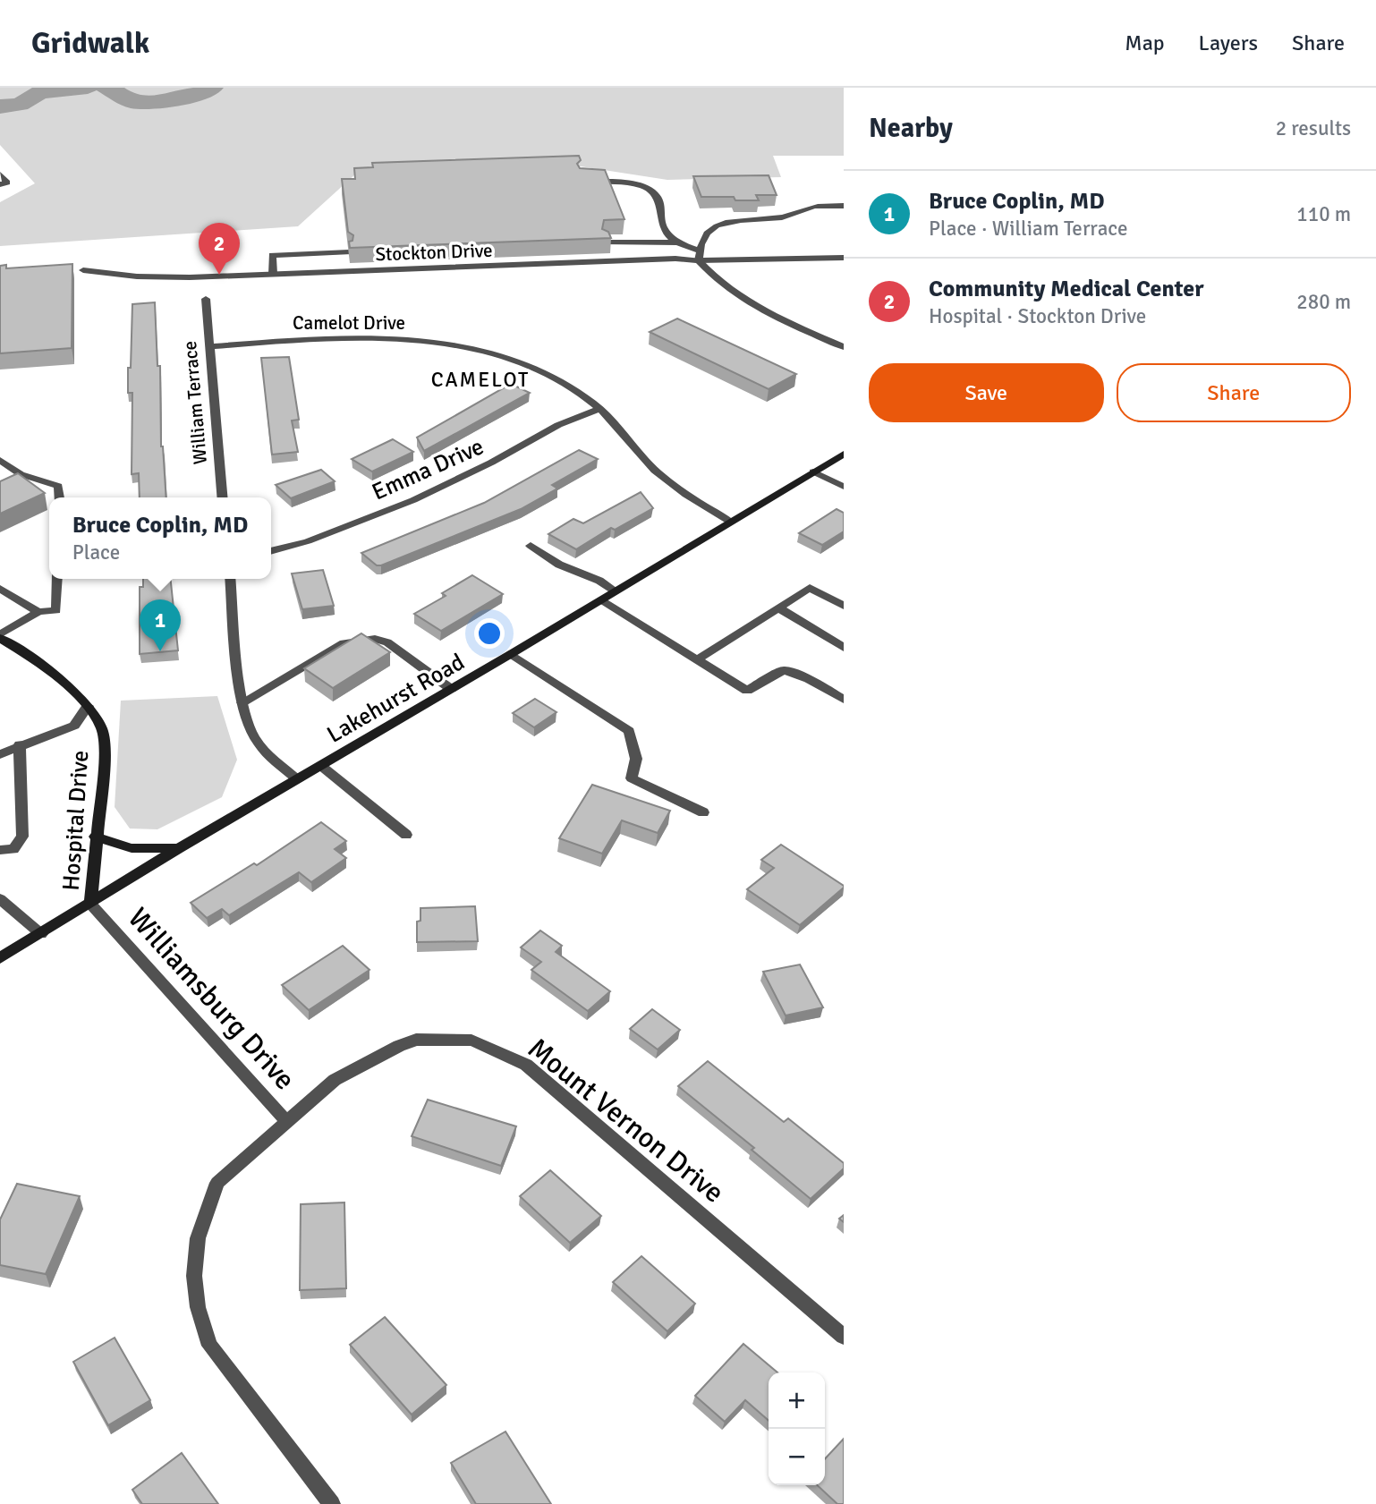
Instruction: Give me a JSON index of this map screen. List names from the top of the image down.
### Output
{
  "streets": {
    "main road": ["Lakehurst Road", "Hospital Drive"],
    "street": [
      "Stockton Drive",
      "Camelot Drive",
      "William Terrace",
      "Emma Drive",
      "Williamsburg Drive",
      "Mount Vernon Drive"
    ]
  },
  "crossings": [
    ["Camelot Drive", "William Terrace"],
    ["Camelot Drive", "Emma Drive"],
    ["Camelot Drive", "Lakehurst Road"],
    ["Lakehurst Road", "Hospital Drive"],
    ["Lakehurst Road", "Williamsburg Drive"],
    ["Hospital Drive", "Williamsburg Drive"],
    ["Williamsburg Drive", "Mount Vernon Drive"]
  ],
  "districts": ["CAMELOT"],
  "page": {
    "header": "Gridwalk",
    "nav": ["Map", "Layers", "Share"],
    "heading": ["Nearby", "2 results"],
    "list": [
      {
        "mark": "1",
        "name": "Bruce Coplin, MD",
        "note": "Place · William Terrace",
        "value": "110 m"
      },
      {
        "mark": "2",
        "name": "Community Medical Center",
        "note": "Hospital · Stockton Drive",
        "value": "280 m"
      }
    ],
    "pins": ["2", "1"],
    "buttons": ["Save", "Share"],
    "popup": ["Bruce Coplin, MD", "Place"],
    "map_buttons": ["+", "−"]
  }
}
